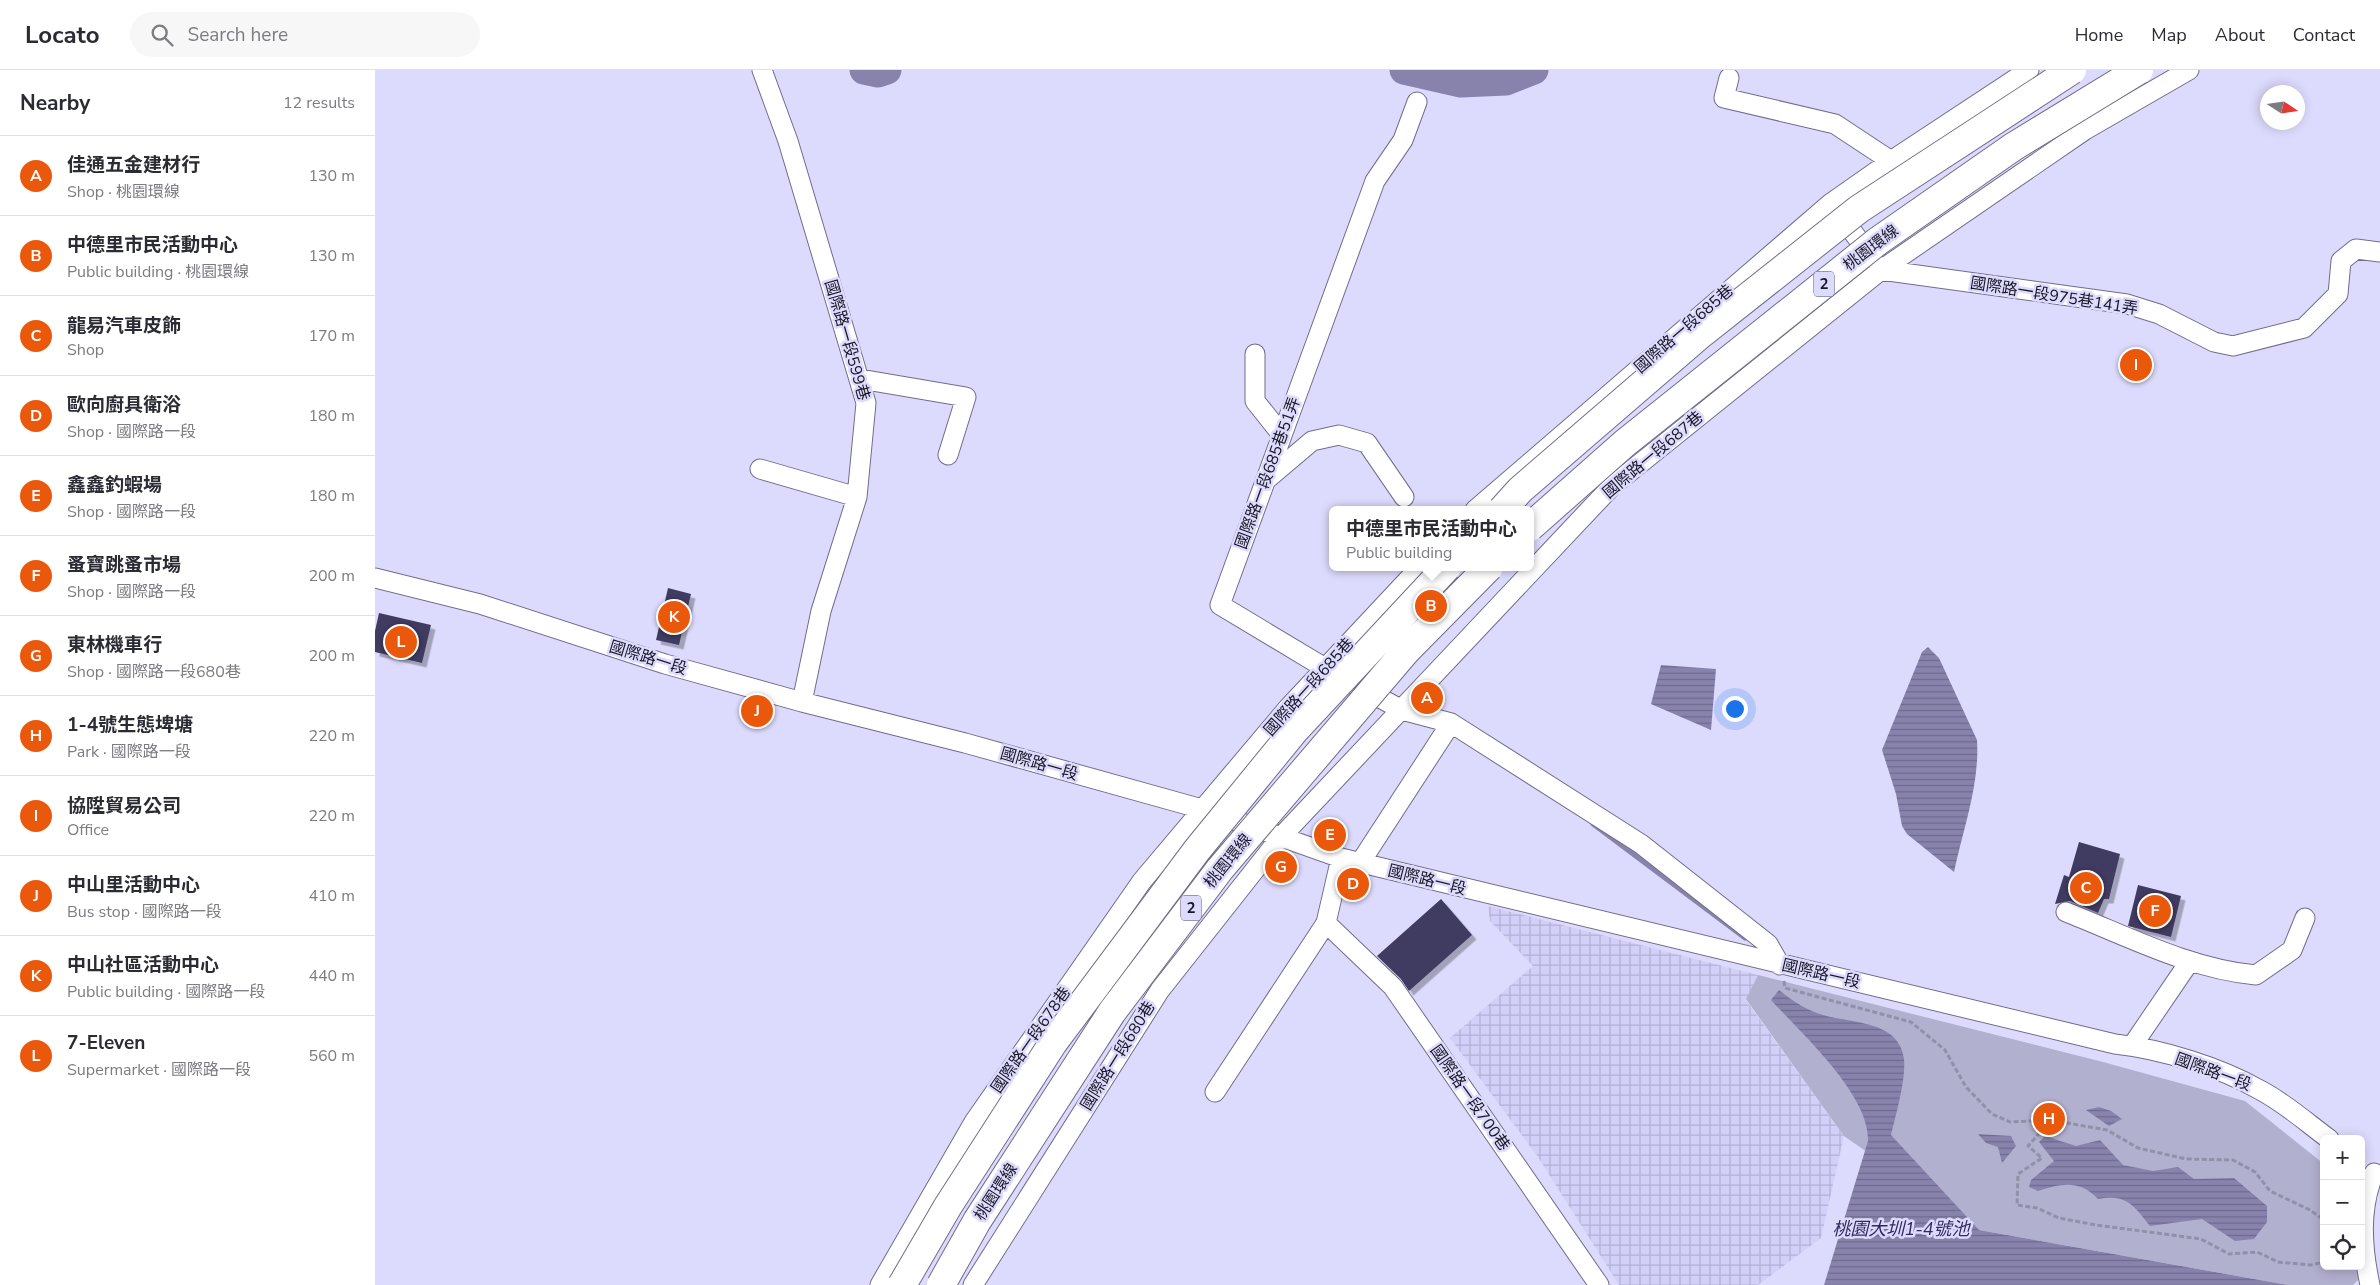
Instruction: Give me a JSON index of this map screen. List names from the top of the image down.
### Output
{
  "streets": {
    "highway": ["桃園環線", "2"],
    "street": [
      "國際路一段975巷141弄",
      "國際路一段685巷",
      "國際路一段599巷",
      "國際路一段687巷",
      "國際路一段685巷51弄",
      "國際路一段",
      "國際路一段678巷",
      "國際路一段680巷",
      "國際路一段700巷"
    ]
  },
  "crossings": [
    ["國際路一段975巷141弄", "國際路一段687巷"],
    ["國際路一段685巷", "國際路一段685巷51弄"],
    ["國際路一段685巷", "國際路一段"],
    ["國際路一段685巷", "國際路一段678巷"],
    ["國際路一段599巷", "國際路一段"],
    ["國際路一段687巷", "國際路一段685巷51弄"],
    ["國際路一段687巷", "國際路一段"],
    ["國際路一段687巷", "國際路一段680巷"],
    ["國際路一段685巷51弄", "國際路一段"],
    ["國際路一段", "國際路一段678巷"],
    ["國際路一段", "國際路一段680巷"]
  ],
  "water": ["桃園大圳1-4號池"],
  "north": "right",
  "page": {
    "header": "Locato",
    "search": "Search here",
    "nav": [
      "Home",
      "Map",
      "About",
      "Contact"
    ],
    "heading": ["Nearby", "12 results"],
    "list": [
      {
        "mark": "A",
        "name": "佳通五金建材行",
        "note": "Shop · 桃園環線",
        "value": "130 m"
      },
      {
        "mark": "B",
        "name": "中德里市民活動中心",
        "note": "Public building · 桃園環線",
        "value": "130 m"
      },
      {
        "mark": "C",
        "name": "龍易汽車皮飾",
        "note": "Shop",
        "value": "170 m"
      },
      {
        "mark": "D",
        "name": "歐向廚具衛浴",
        "note": "Shop · 國際路一段",
        "value": "180 m"
      },
      {
        "mark": "E",
        "name": "鑫鑫釣蝦場",
        "note": "Shop · 國際路一段",
        "value": "180 m"
      },
      {
        "mark": "F",
        "name": "蚤寶跳蚤市場",
        "note": "Shop · 國際路一段",
        "value": "200 m"
      },
      {
        "mark": "G",
        "name": "東林機車行",
        "note": "Shop · 國際路一段680巷",
        "value": "200 m"
      },
      {
        "mark": "H",
        "name": "1-4號生態埤塘",
        "note": "Park · 國際路一段",
        "value": "220 m"
      },
      {
        "mark": "I",
        "name": "協陞貿易公司",
        "note": "Office",
        "value": "220 m"
      },
      {
        "mark": "J",
        "name": "中山里活動中心",
        "note": "Bus stop · 國際路一段",
        "value": "410 m"
      },
      {
        "mark": "K",
        "name": "中山社區活動中心",
        "note": "Public building · 國際路一段",
        "value": "440 m"
      },
      {
        "mark": "L",
        "name": "7-Eleven",
        "note": "Supermarket · 國際路一段",
        "value": "560 m"
      }
    ],
    "pins": [
      "I",
      "B",
      "K",
      "L",
      "A",
      "J",
      "E",
      "G",
      "D",
      "C",
      "F",
      "H"
    ],
    "popup": ["中德里市民活動中心", "Public building"],
    "map_buttons": ["+", "−"]
  }
}
